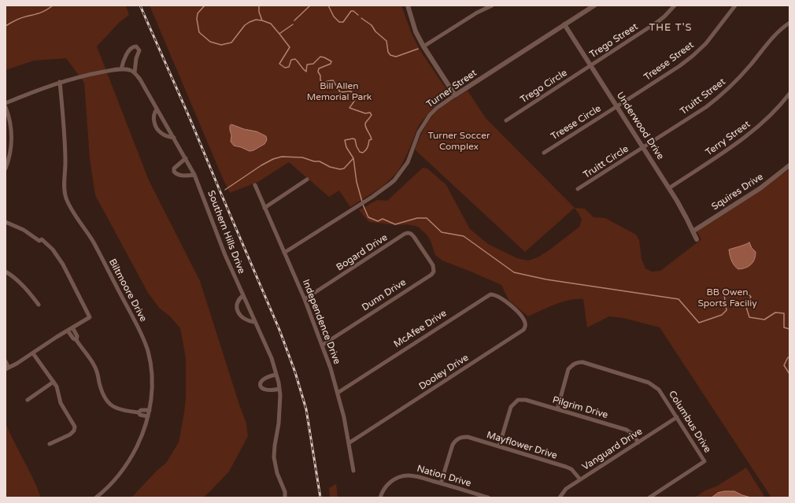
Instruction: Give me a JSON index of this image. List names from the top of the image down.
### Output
{
  "streets": {
    "street": [
      "Trego Street",
      "Treese Street",
      "Trego Circle",
      "Turner Street",
      "Truitt Street",
      "Treese Circle",
      "Underwood Drive",
      "Terry Street",
      "Truitt Circle",
      "Squires Drive",
      "Southern Hills Drive",
      "Bogard Drive",
      "Biltmoore Drive",
      "Dunn Drive",
      "Independence Drive",
      "McAfee Drive",
      "Dooley Drive",
      "Pilgrim Drive",
      "Columbus Drive",
      "Mayflower Drive",
      "Vanguard Drive",
      "Nation Drive"
    ]
  },
  "crossings": [
    ["Trego Street", "Trego Circle"],
    ["Trego Street", "Underwood Drive"],
    ["Treese Street", "Treese Circle"],
    ["Treese Street", "Underwood Drive"],
    ["Trego Circle", "Underwood Drive"],
    ["Turner Street", "Underwood Drive"],
    ["Turner Street", "Independence Drive"],
    ["Truitt Street", "Underwood Drive"],
    ["Truitt Street", "Truitt Circle"],
    ["Treese Circle", "Underwood Drive"],
    ["Underwood Drive", "Terry Street"],
    ["Underwood Drive", "Truitt Circle"],
    ["Underwood Drive", "Squires Drive"],
    ["Bogard Drive", "Dunn Drive"],
    ["Bogard Drive", "Independence Drive"],
    ["Dunn Drive", "Independence Drive"],
    ["Independence Drive", "McAfee Drive"],
    ["Independence Drive", "Dooley Drive"],
    ["McAfee Drive", "Dooley Drive"],
    ["Pilgrim Drive", "Columbus Drive"],
    ["Pilgrim Drive", "Mayflower Drive"],
    ["Pilgrim Drive", "Vanguard Drive"],
    ["Columbus Drive", "Vanguard Drive"],
    ["Mayflower Drive", "Vanguard Drive"],
    ["Mayflower Drive", "Nation Drive"]
  ],
  "districts": ["THE T'S"],
  "parks": ["Bill Allen Memorial Park", "Turner Soccer Complex", "BB Owen Sports Faciliy"]
}
